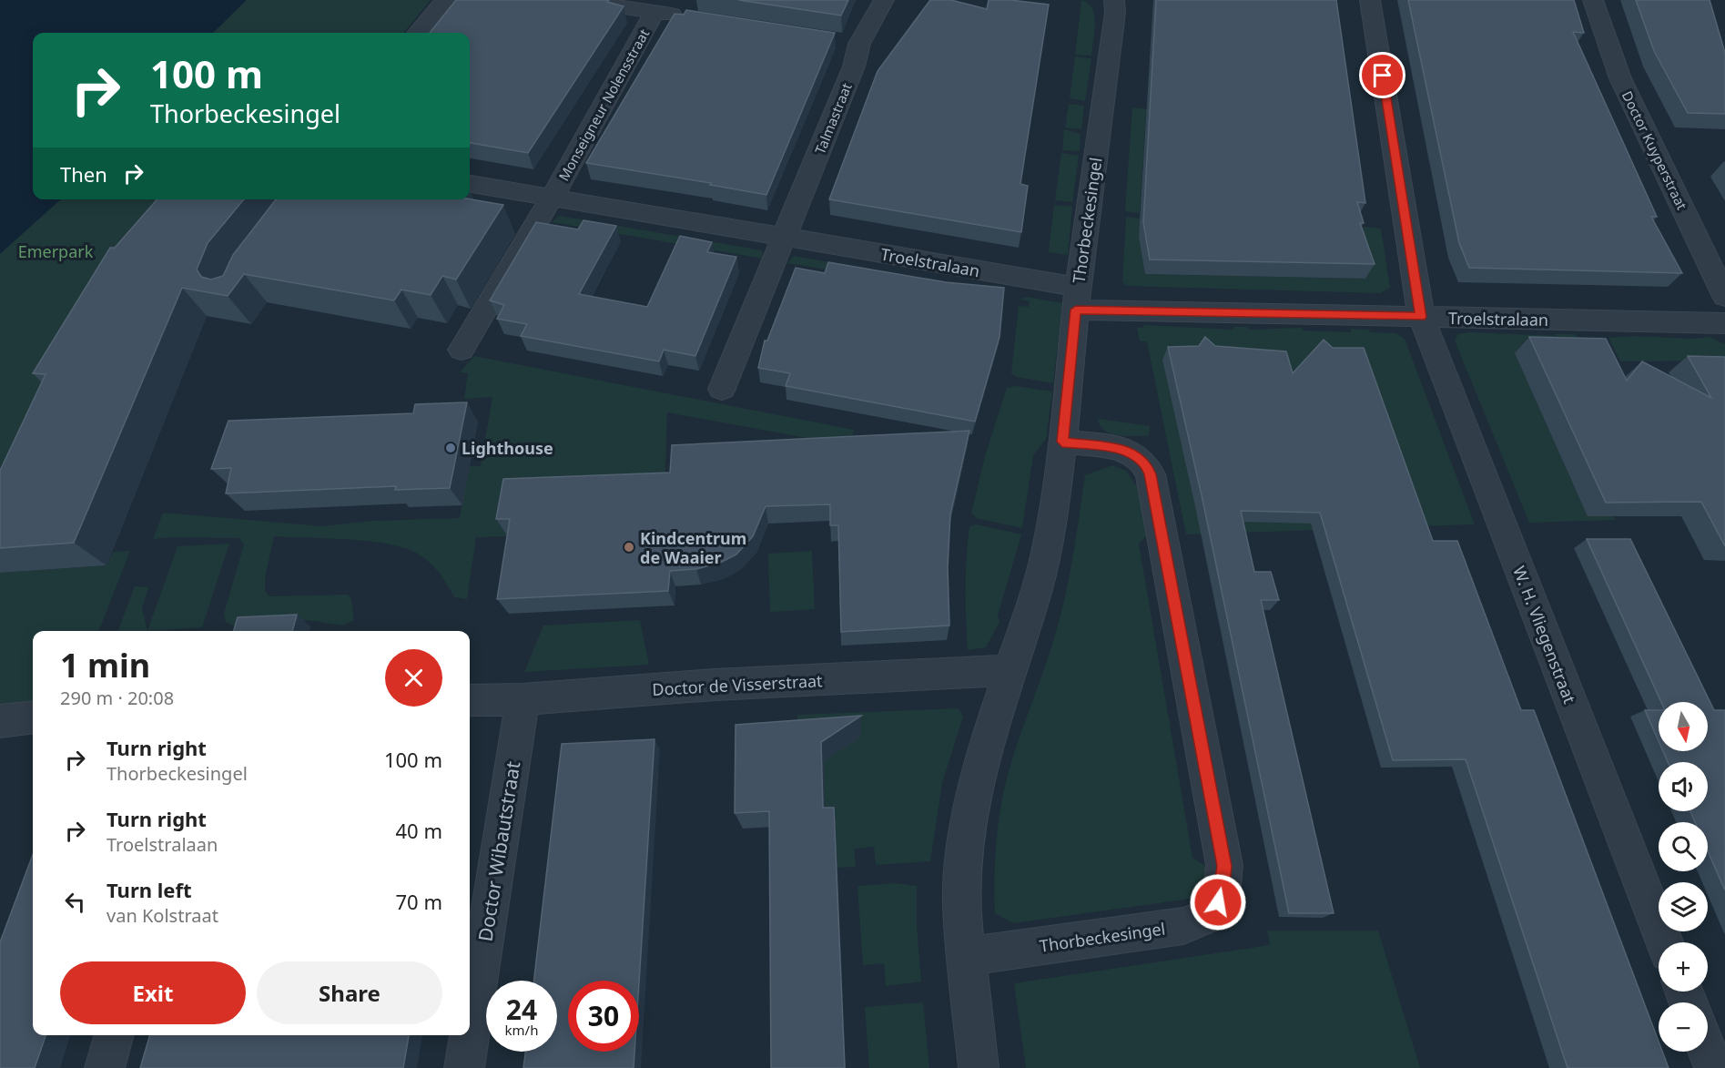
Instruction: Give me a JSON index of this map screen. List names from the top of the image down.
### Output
{
  "streets": {
    "street": [
      "Monseigneur Nolensstraat",
      "Talmastraat",
      "Doctor Kuyperstraat",
      "Thorbeckesingel",
      "Troelstralaan",
      "W. H. Vliegenstraat",
      "Doctor de Visserstraat",
      "Doctor Wibautstraat"
    ]
  },
  "crossings": [
    ["Monseigneur Nolensstraat", "Troelstralaan"],
    ["Talmastraat", "Troelstralaan"],
    ["Thorbeckesingel", "Troelstralaan"],
    ["Thorbeckesingel", "Doctor de Visserstraat"],
    ["Troelstralaan", "W. H. Vliegenstraat"],
    ["Doctor de Visserstraat", "Doctor Wibautstraat"]
  ],
  "parks": ["Emerpark"],
  "places": ["Lighthouse", "Kindcentrum de Waaier"],
  "north": "bottom",
  "page": {
    "turn": ["100 m", "Thorbeckesingel"],
    "then": "Then",
    "heading": ["1 min", "290 m · 20:08"],
    "map_buttons": ["+", "−"],
    "list": [
      {
        "name": "Turn right",
        "note": "Thorbeckesingel",
        "value": "100 m"
      },
      {
        "name": "Turn right",
        "note": "Troelstralaan",
        "value": "40 m"
      },
      {
        "name": "Turn left",
        "note": "van Kolstraat",
        "value": "70 m"
      }
    ],
    "buttons": ["Exit", "Share"],
    "speed": "24 km/h",
    "limit": "30"
  }
}
